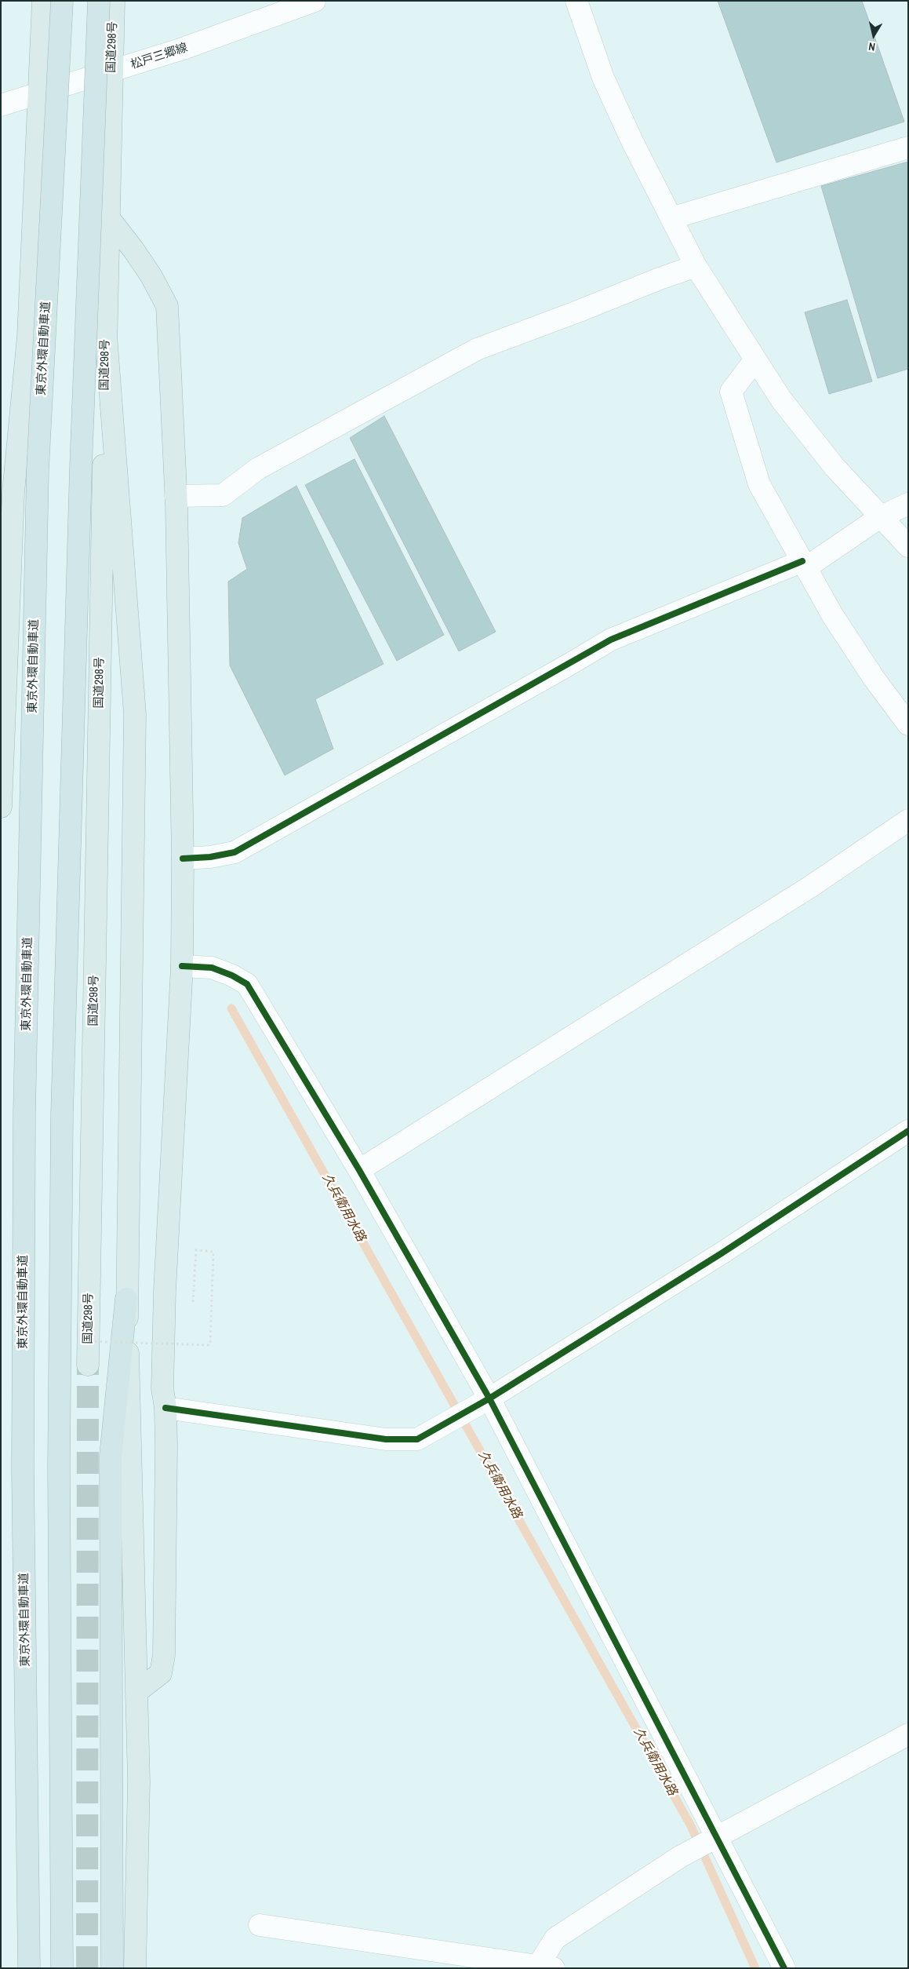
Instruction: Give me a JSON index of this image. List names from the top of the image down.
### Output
{
  "streets": {
    "highway": ["国道298号", "東京外環自動車道"],
    "street": ["松戸三郷線"]
  },
  "crossings": [
    ["国道298号", "松戸三郷線"]
  ],
  "water": ["久兵衛用水路"],
  "north": "bottom"
}
